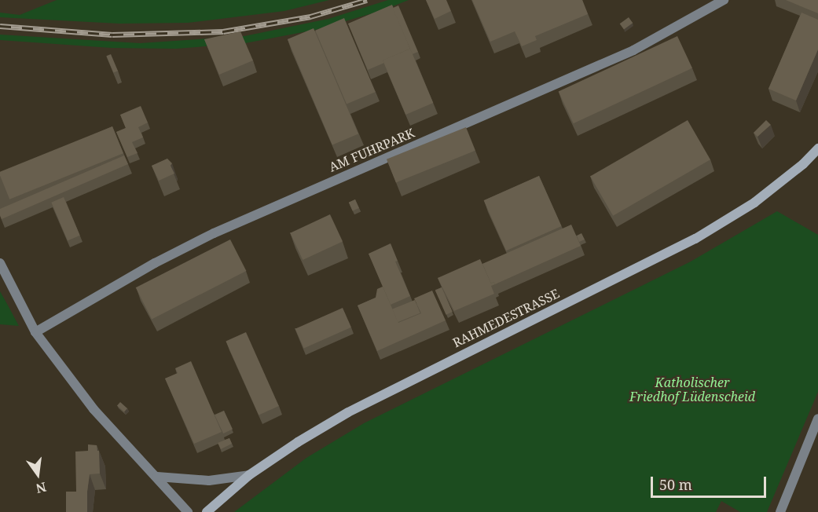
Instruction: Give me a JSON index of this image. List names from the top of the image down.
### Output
{
  "streets": {
    "main road": ["RAHMEDESTRASSE"],
    "street": ["AM FUHRPARK"]
  },
  "parks": ["Katholischer Friedhof Lüdenscheid"],
  "scale_bar": "50 m",
  "north": "bottom"
}
